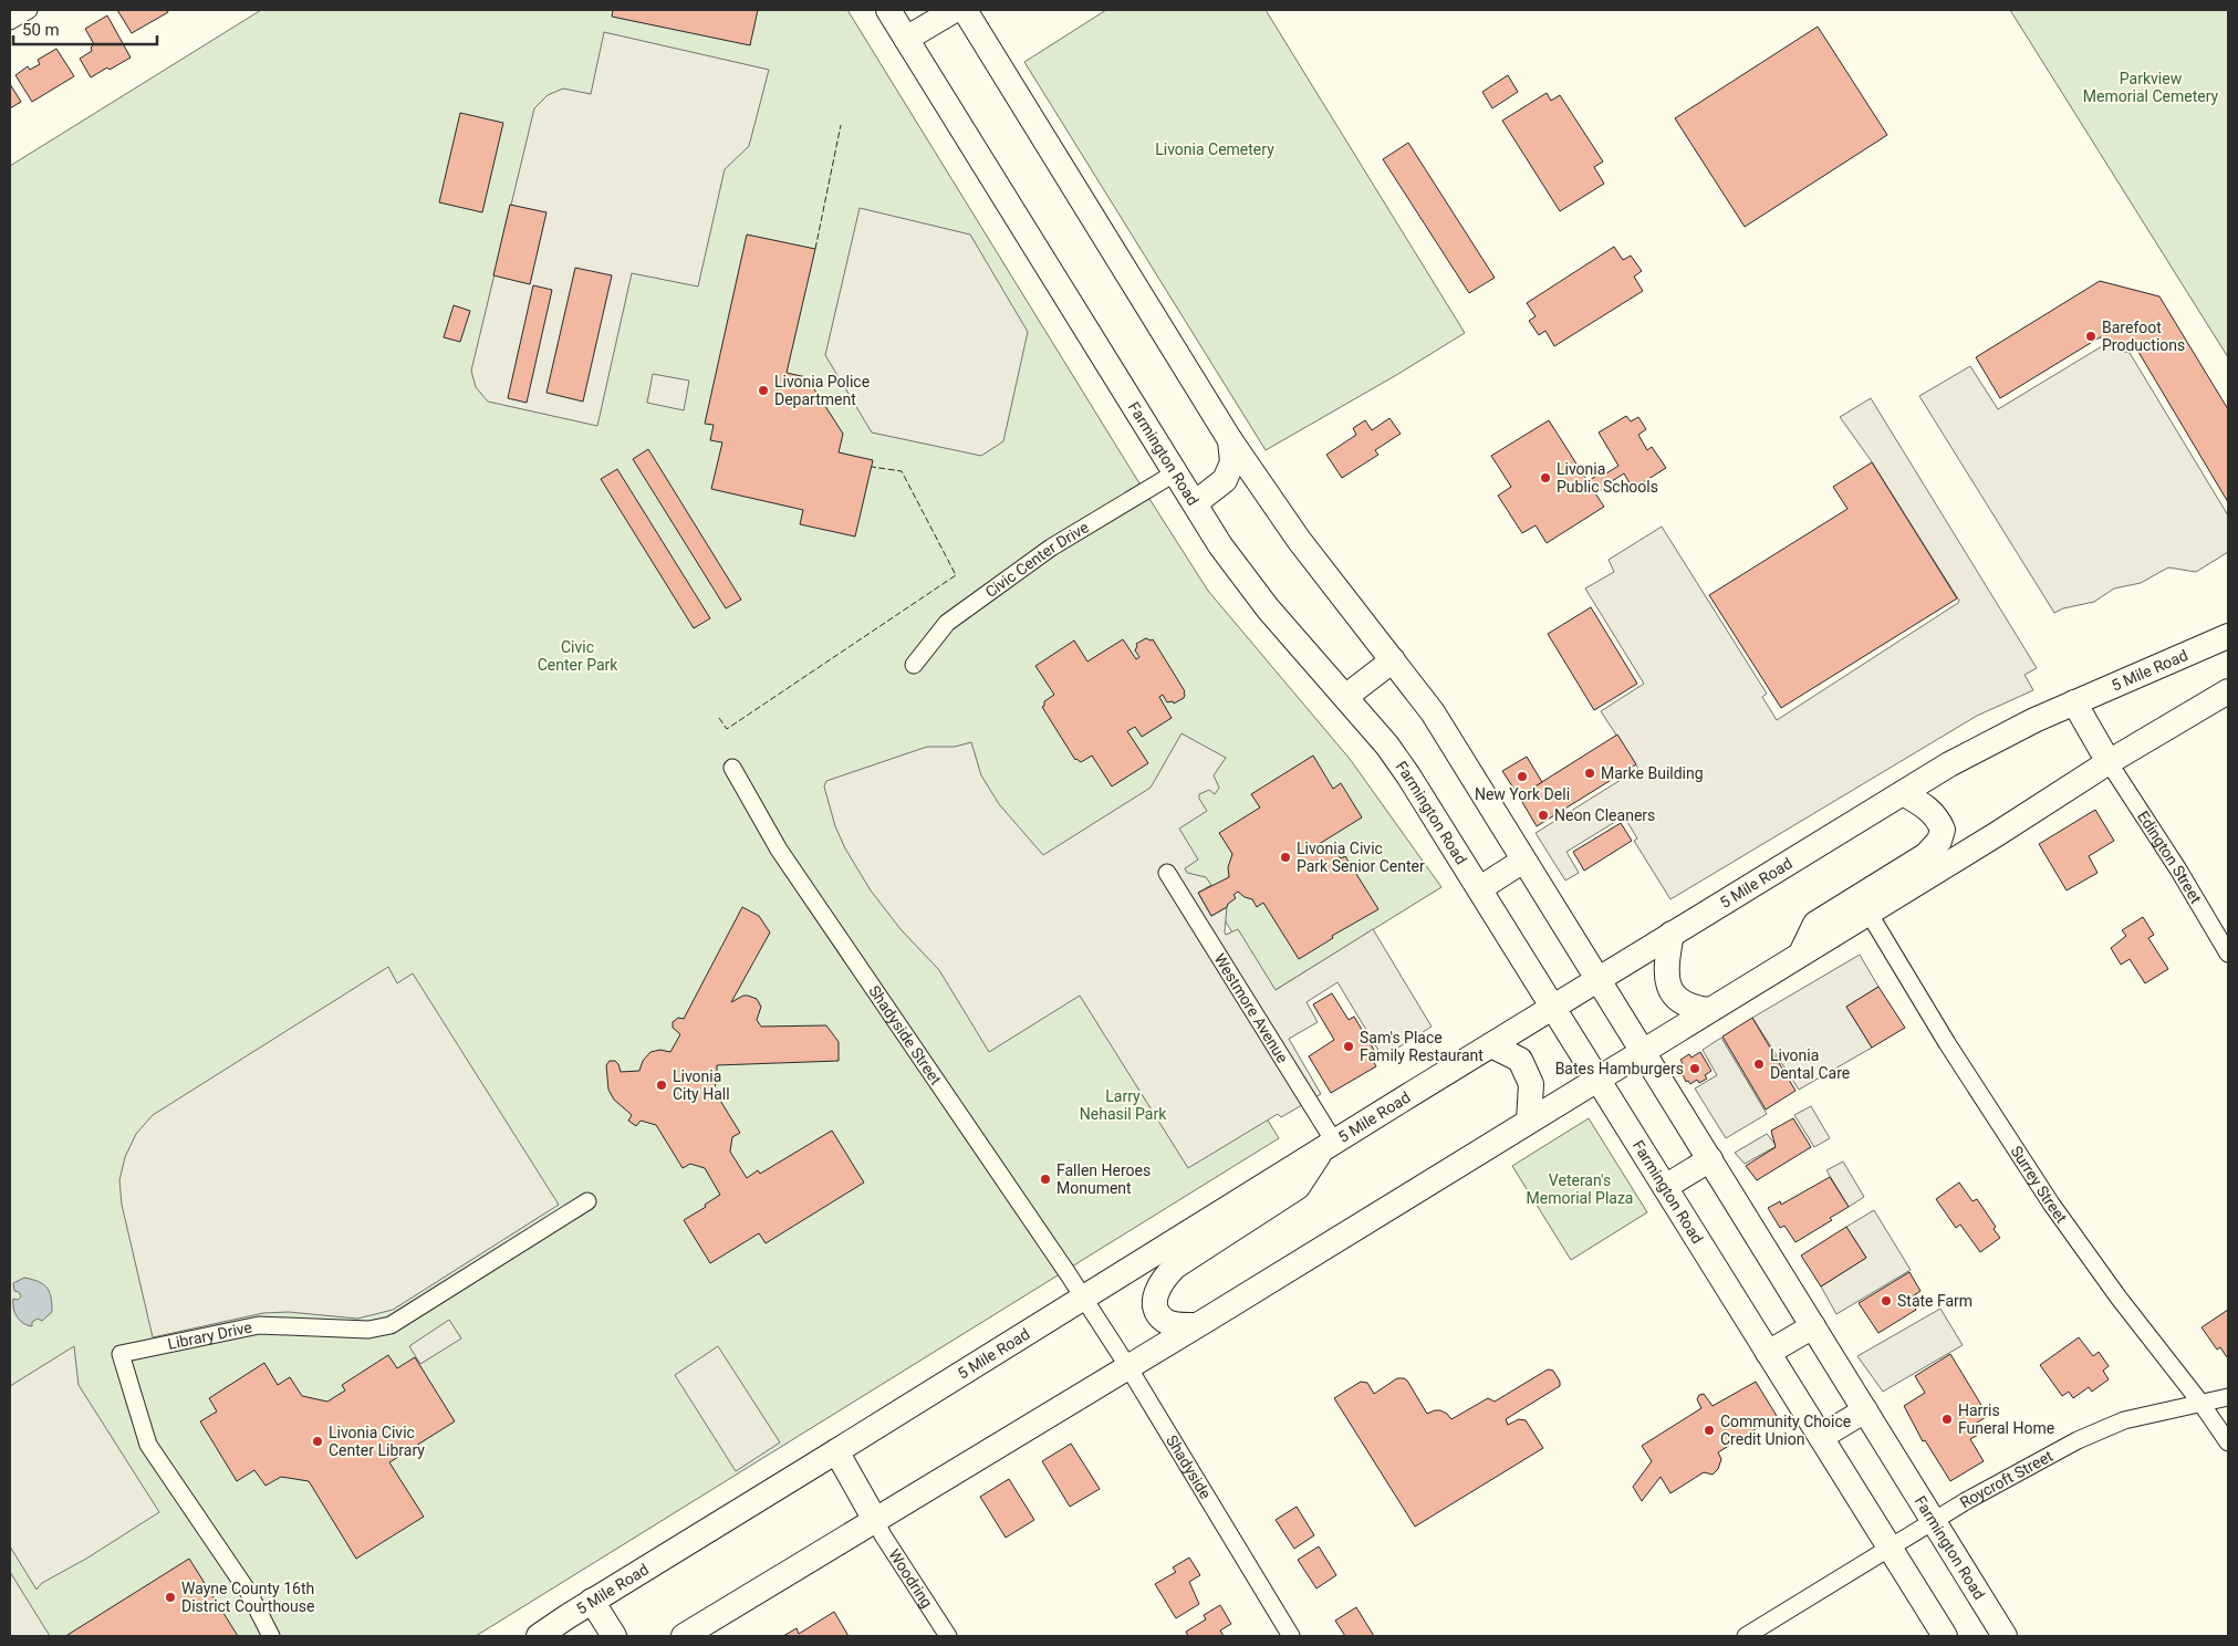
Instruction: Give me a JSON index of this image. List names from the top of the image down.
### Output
{
  "streets": {
    "main road": ["Farmington Road", "5 Mile Road"],
    "street": [
      "Civic Center Drive",
      "Edington Street",
      "Westmore Avenue",
      "Shadyside Street",
      "Surrey Street",
      "Library Drive",
      "Shadyside",
      "Roycroft Street",
      "Woodring"
    ]
  },
  "crossings": [
    ["Farmington Road", "Civic Center Drive"],
    ["Farmington Road", "5 Mile Road"],
    ["Farmington Road", "Roycroft Street"],
    ["5 Mile Road", "Westmore Avenue"],
    ["5 Mile Road", "Shadyside Street"],
    ["5 Mile Road", "Shadyside"],
    ["Shadyside Street", "Shadyside"],
    ["Surrey Street", "Roycroft Street"]
  ],
  "parks": [
    "Parkview Memorial Cemetery",
    "Livonia Cemetery",
    "Civic Center Park",
    "Larry Nehasil Park",
    "Veteran's Memorial Plaza"
  ],
  "places": [
    "Barefoot Productions",
    "Livonia Police Department",
    "Livonia Public Schools",
    "Marke Building",
    "New York Deli",
    "Neon Cleaners",
    "Livonia Civic Park Senior Center",
    "Sam's Place Family Restaurant",
    "Livonia Dental Care",
    "Bates Hamburgers",
    "Livonia City Hall",
    "Fallen Heroes Monument",
    "State Farm",
    "Harris Funeral Home",
    "Community Choice Credit Union",
    "Livonia Civic Center Library",
    "Wayne County 16th District Courthouse"
  ],
  "scale_bar": "50 m"
}
